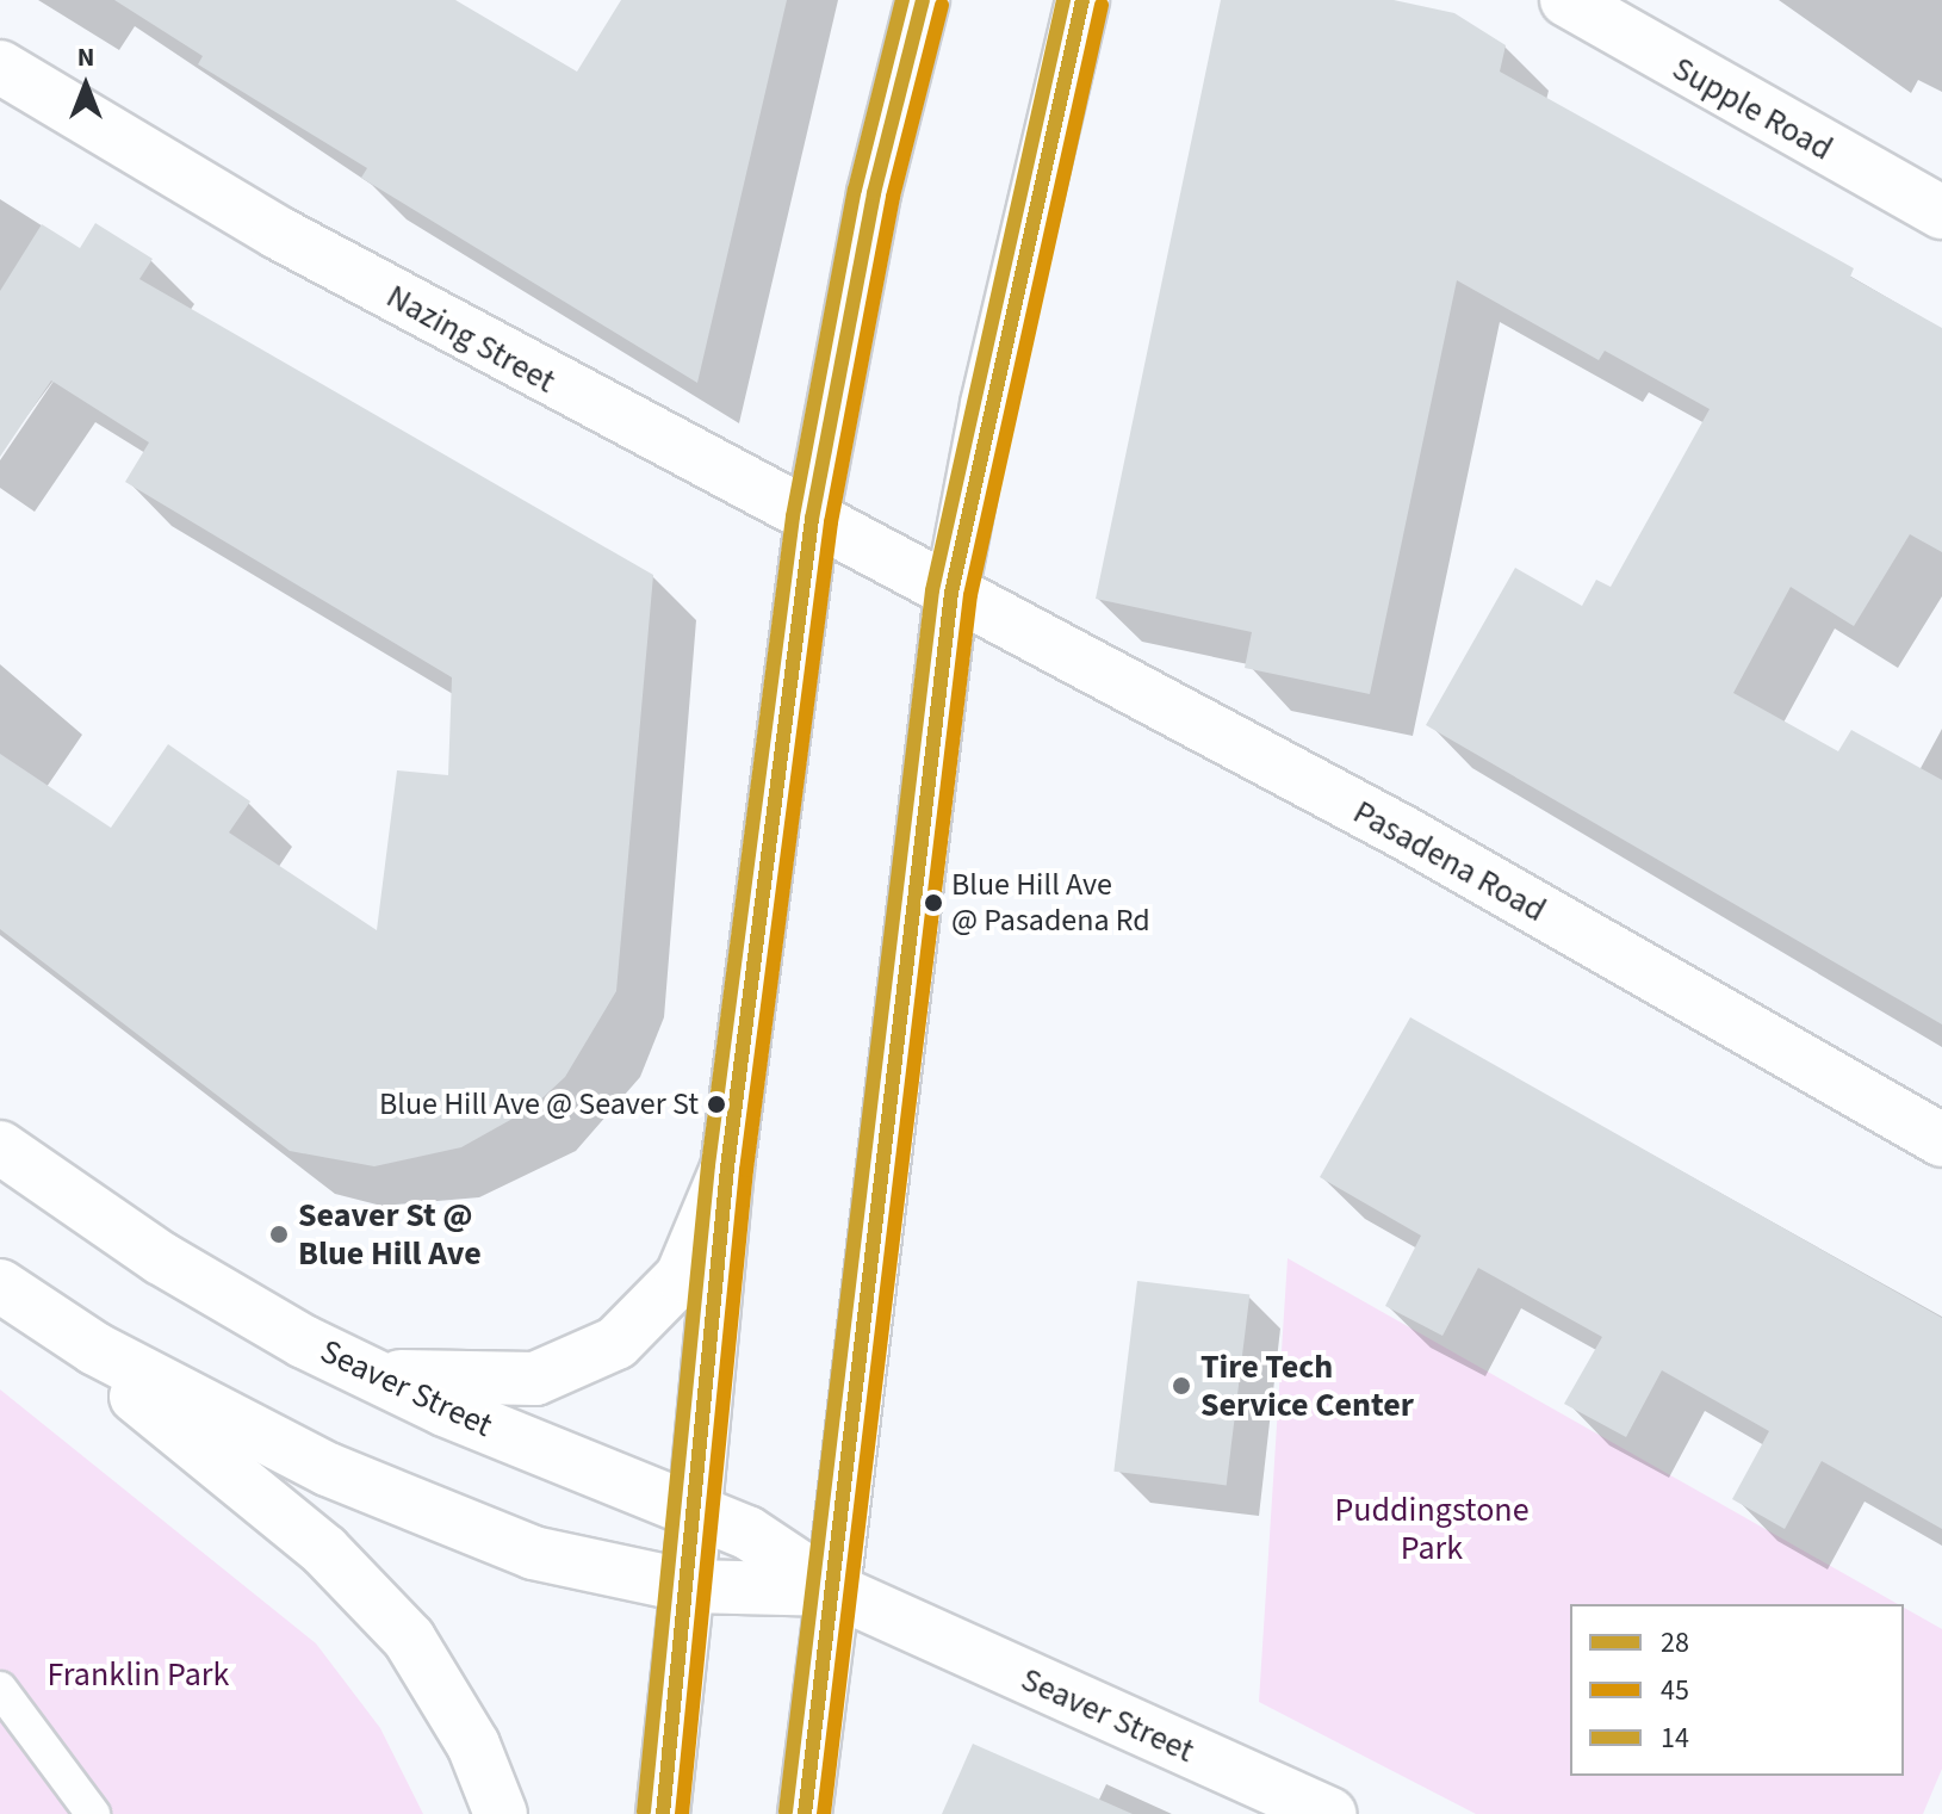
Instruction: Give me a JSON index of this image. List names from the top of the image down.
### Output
{
  "streets": {
    "main road": [
      "Supple Road",
      "Nazing Street",
      "Pasadena Road",
      "Seaver Street"
    ]
  },
  "crossings": [
    ["Nazing Street", "Pasadena Road"]
  ],
  "parks": ["Puddingstone Park", "Franklin Park"],
  "places": [
    "Blue Hill Ave @ Pasadena Rd",
    "Blue Hill Ave @ Seaver St",
    "Seaver St @ Blue Hill Ave",
    "Tire Tech Service Center"
  ],
  "lines": ["transit line 28", "transit line 14", "transit line 45"],
  "legend": ["28", "45", "14"],
  "north": "top"
}
